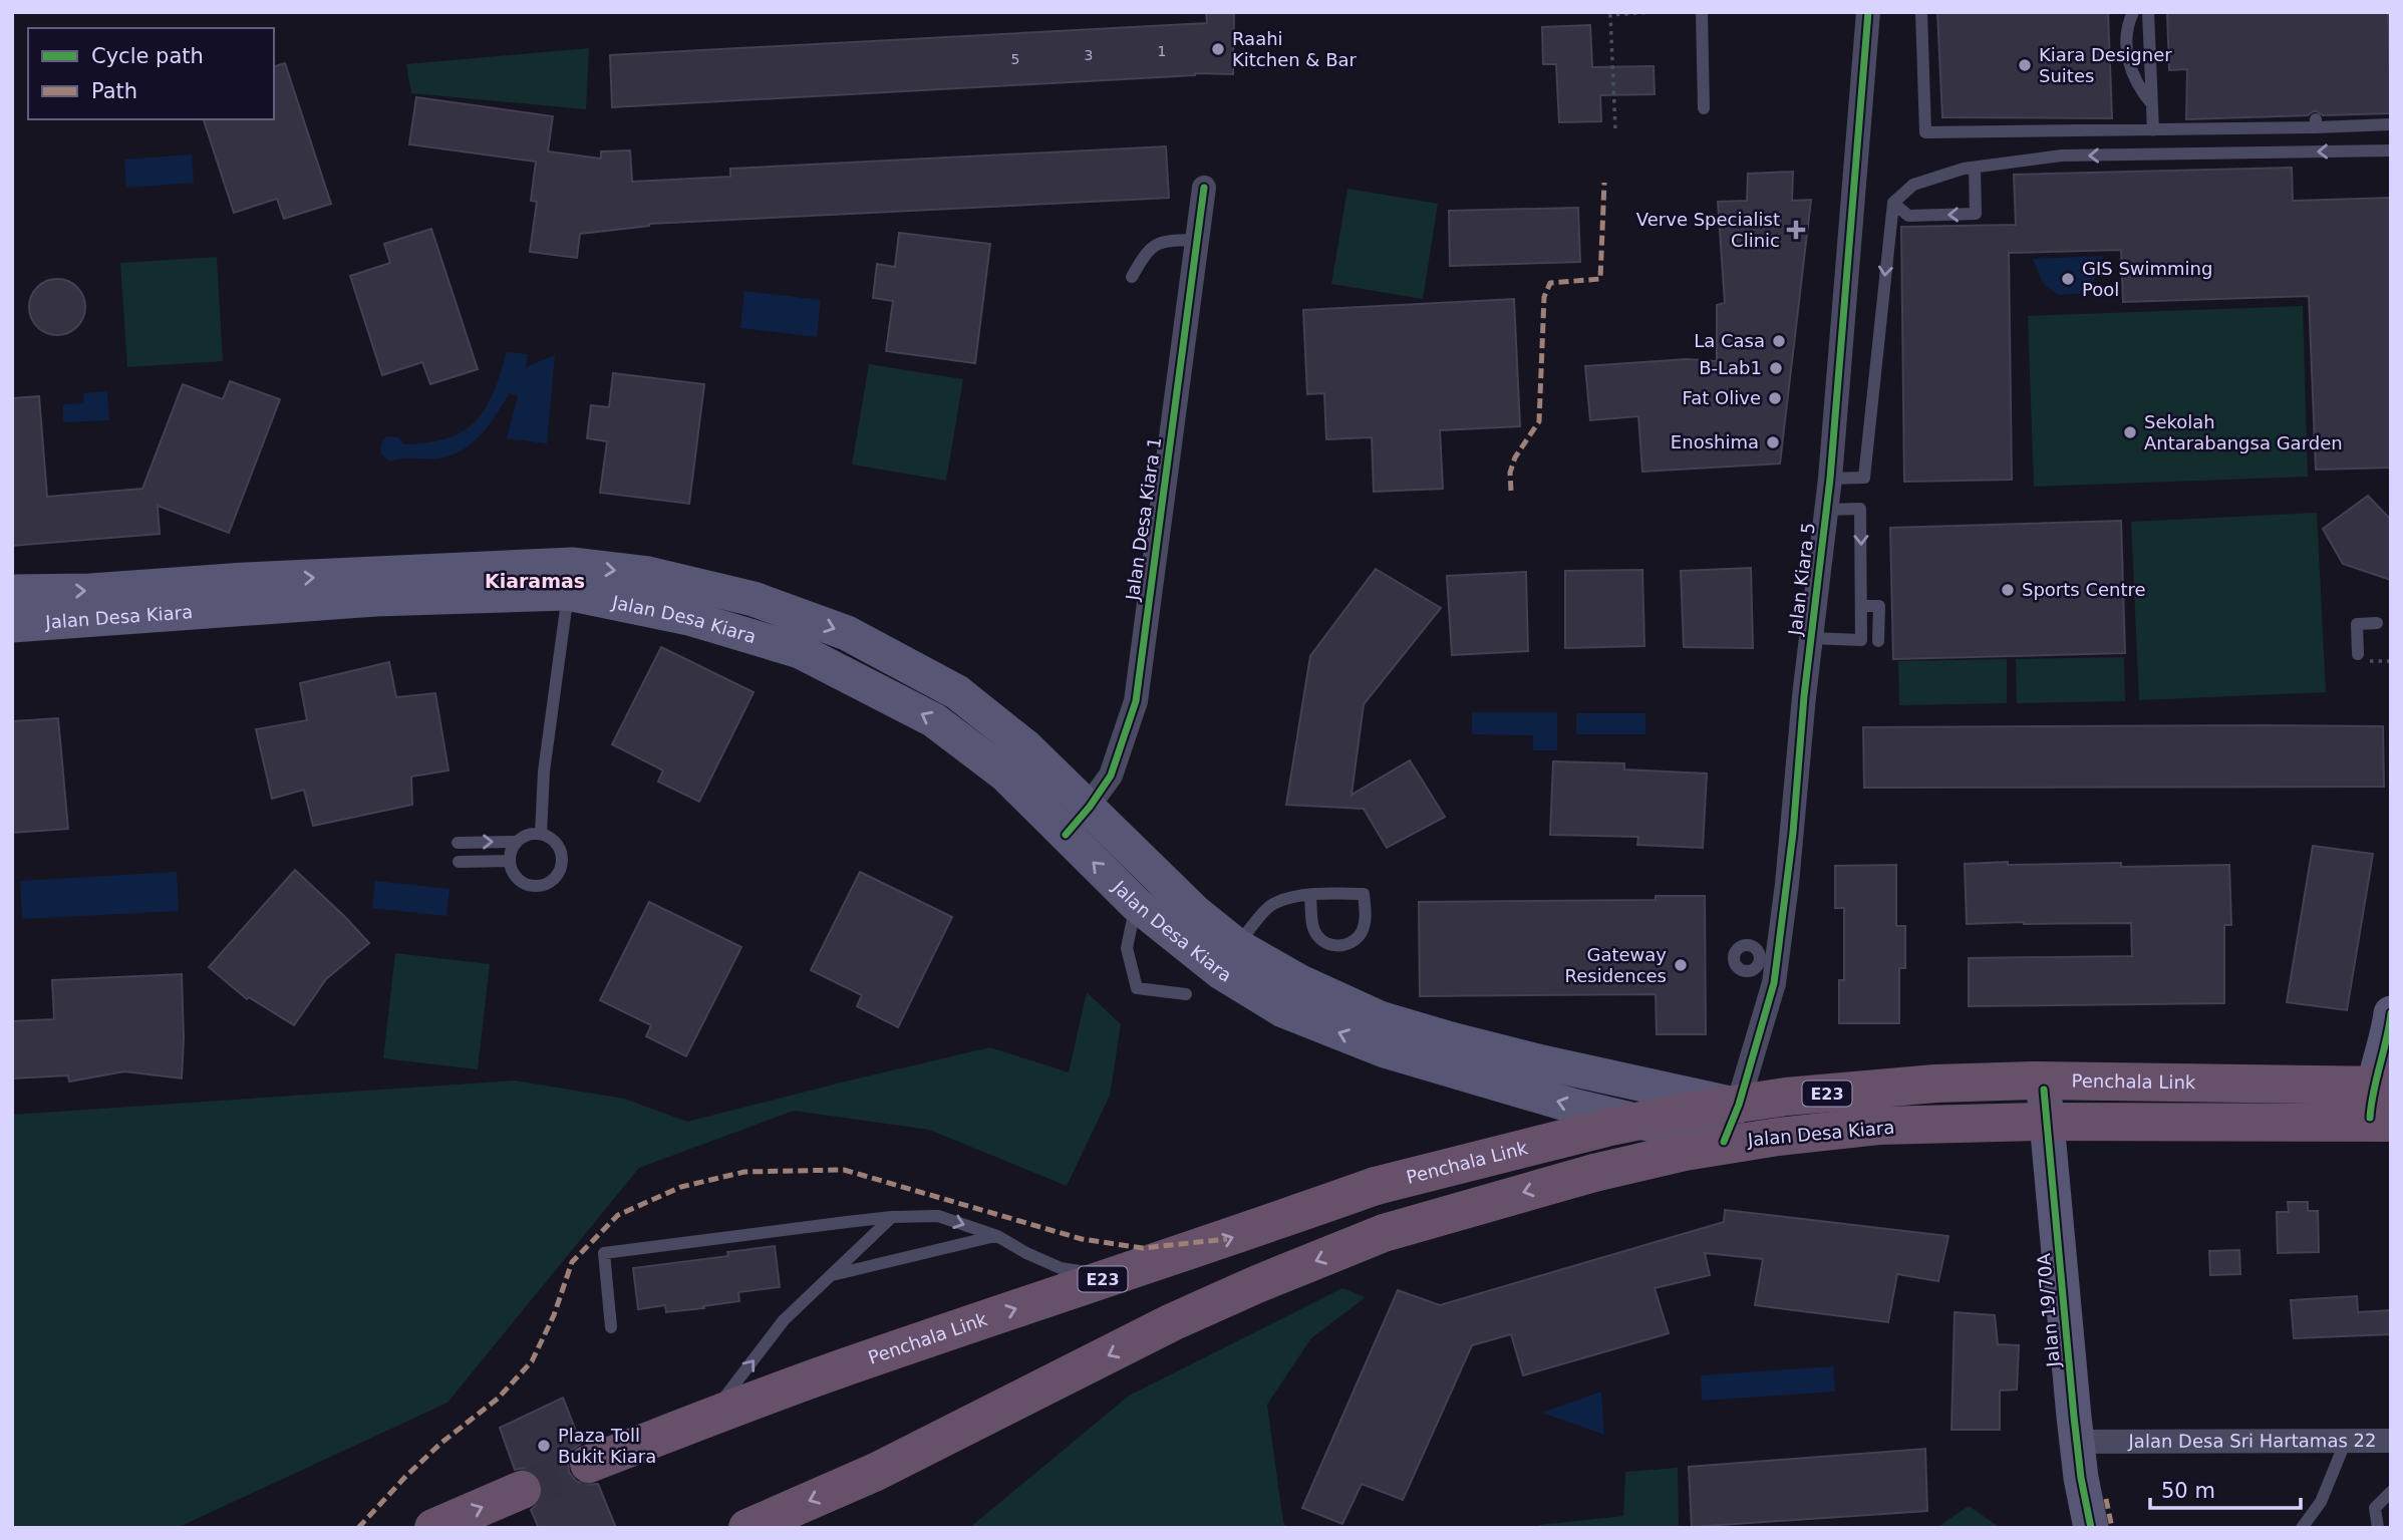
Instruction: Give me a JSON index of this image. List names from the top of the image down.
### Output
{
  "streets": {
    "highway": ["Penchala Link", "E23"],
    "main road": ["Jalan Desa Kiara", "Jalan 19/70A"],
    "street": ["Jalan Desa Kiara 1", "Jalan Kiara 5", "Jalan Desa Sri Hartamas 22"]
  },
  "crossings": [
    ["Jalan Desa Kiara 1", "Jalan Desa Kiara"],
    ["Jalan Kiara 5", "Jalan Desa Kiara"],
    ["Jalan Desa Kiara", "Penchala Link"],
    ["Jalan Desa Kiara", "Jalan 19/70A"],
    ["Jalan 19/70A", "Jalan Desa Sri Hartamas 22"]
  ],
  "districts": ["Kiaramas"],
  "places": {
    "other": [
      "Raahi Kitchen & Bar",
      "Kiara Designer Suites",
      "GIS Swimming Pool",
      "La Casa",
      "B-Lab1",
      "Fat Olive",
      "Sekolah Antarabangsa Garden",
      "Enoshima",
      "Sports Centre",
      "Gateway Residences",
      "Plaza Toll Bukit Kiara"
    ],
    "health": ["Verve Specialist Clinic"]
  },
  "house_numbers": ["1", "3", "5"],
  "legend": ["Cycle path", "Path"],
  "scale_bar": "50 m"
}
